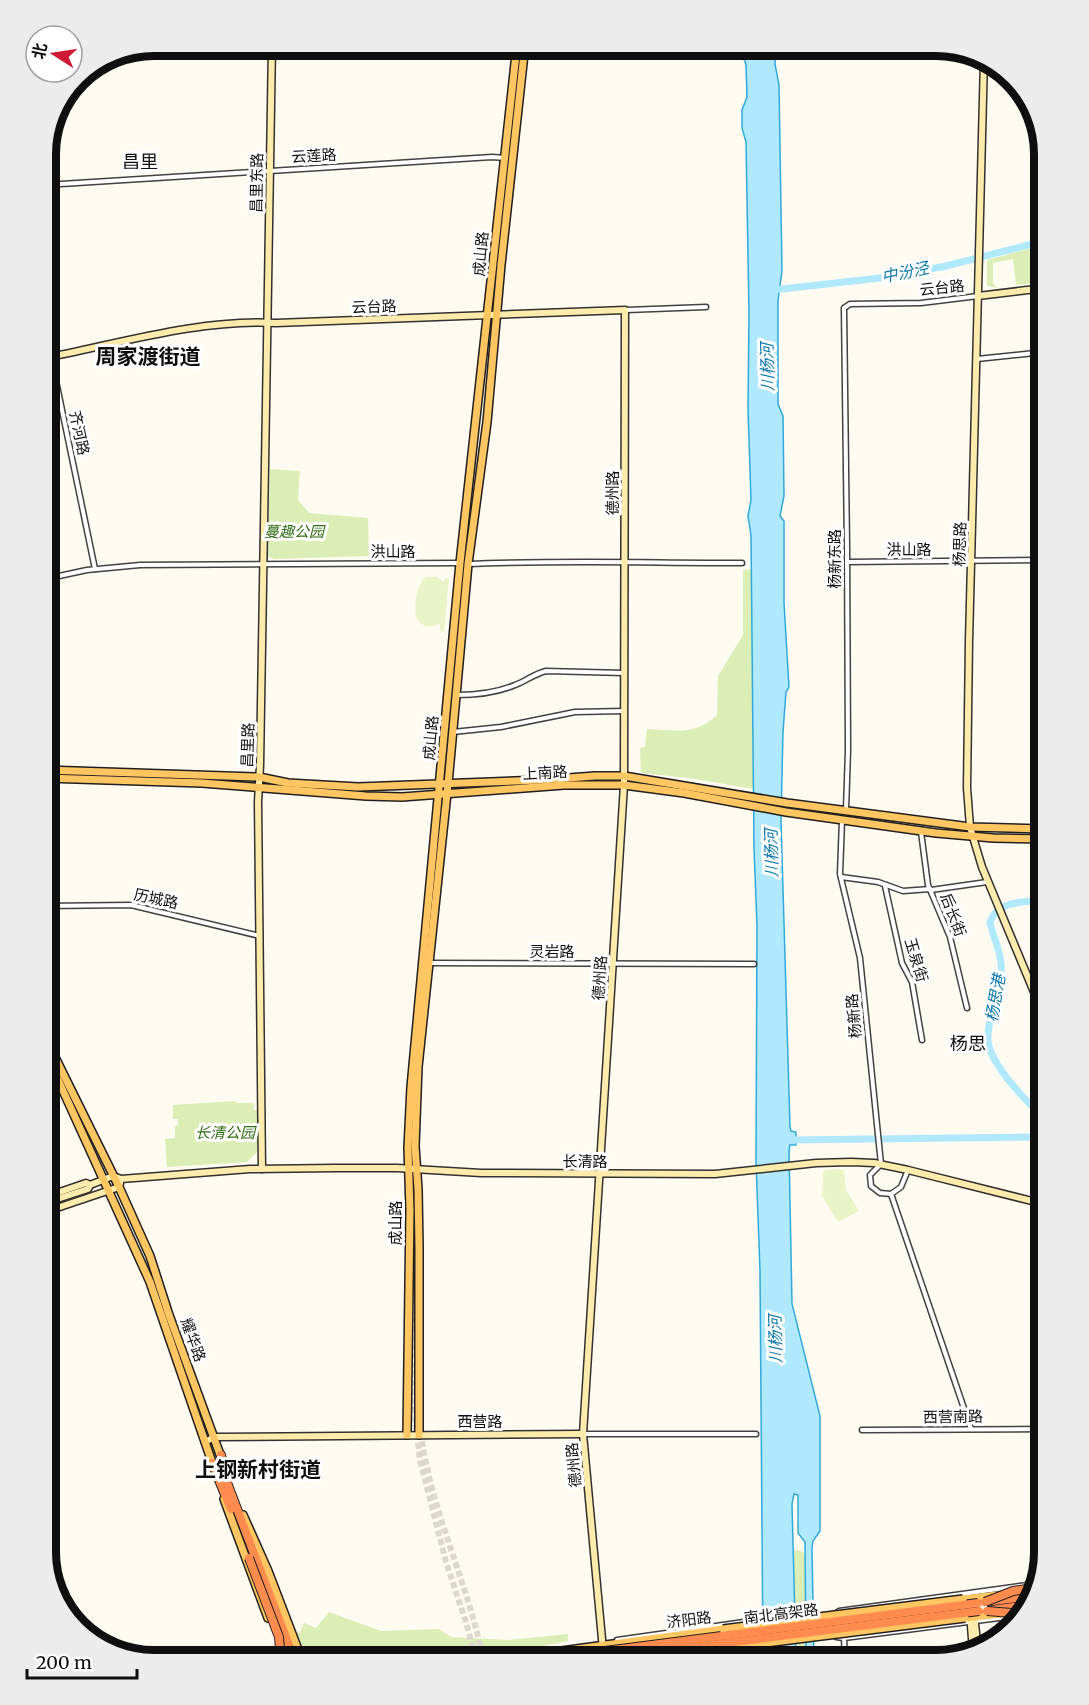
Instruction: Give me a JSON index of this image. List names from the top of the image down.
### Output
{
  "streets": {
    "highway": ["南北高架路"],
    "main road": [
      "成山路",
      "上南路",
      "耀华路",
      "济阳路"
    ],
    "street": [
      "云莲路",
      "昌里东路",
      "云台路",
      "齐河路",
      "德州路",
      "杨思路",
      "洪山路",
      "杨新东路",
      "昌里路",
      "历城路",
      "后长街",
      "灵岩路",
      "玉泉街",
      "杨新路",
      "长清路",
      "西营南路",
      "西营路"
    ]
  },
  "crossings": [
    ["云莲路", "昌里东路"],
    ["云莲路", "成山路"],
    ["昌里东路", "云台路"],
    ["昌里东路", "昌里路"],
    ["成山路", "云台路"],
    ["成山路", "洪山路"],
    ["成山路", "上南路"],
    ["成山路", "灵岩路"],
    ["成山路", "长清路"],
    ["成山路", "西营路"],
    ["云台路", "德州路"],
    ["云台路", "杨思路"],
    ["云台路", "杨新东路"],
    ["云台路", "昌里路"],
    ["齐河路", "洪山路"],
    ["德州路", "洪山路"],
    ["德州路", "上南路"],
    ["德州路", "灵岩路"],
    ["德州路", "长清路"],
    ["德州路", "西营路"],
    ["德州路", "济阳路"],
    ["杨思路", "洪山路"],
    ["杨思路", "上南路"],
    ["洪山路", "杨新东路"],
    ["洪山路", "昌里路"],
    ["杨新东路", "上南路"],
    ["昌里路", "上南路"],
    ["昌里路", "历城路"],
    ["昌里路", "长清路"],
    ["上南路", "后长街"],
    ["上南路", "杨新路"],
    ["杨新路", "长清路"],
    ["长清路", "耀华路"],
    ["耀华路", "西营路"]
  ],
  "districts": [
    "昌里",
    "周家渡街道",
    "杨思",
    "上钢新村街道"
  ],
  "water": ["中汾泾", "川杨河", "杨思港"],
  "parks": ["蔓趣公园", "长清公园"],
  "scale_bar": "200 m",
  "north": "left"
}
